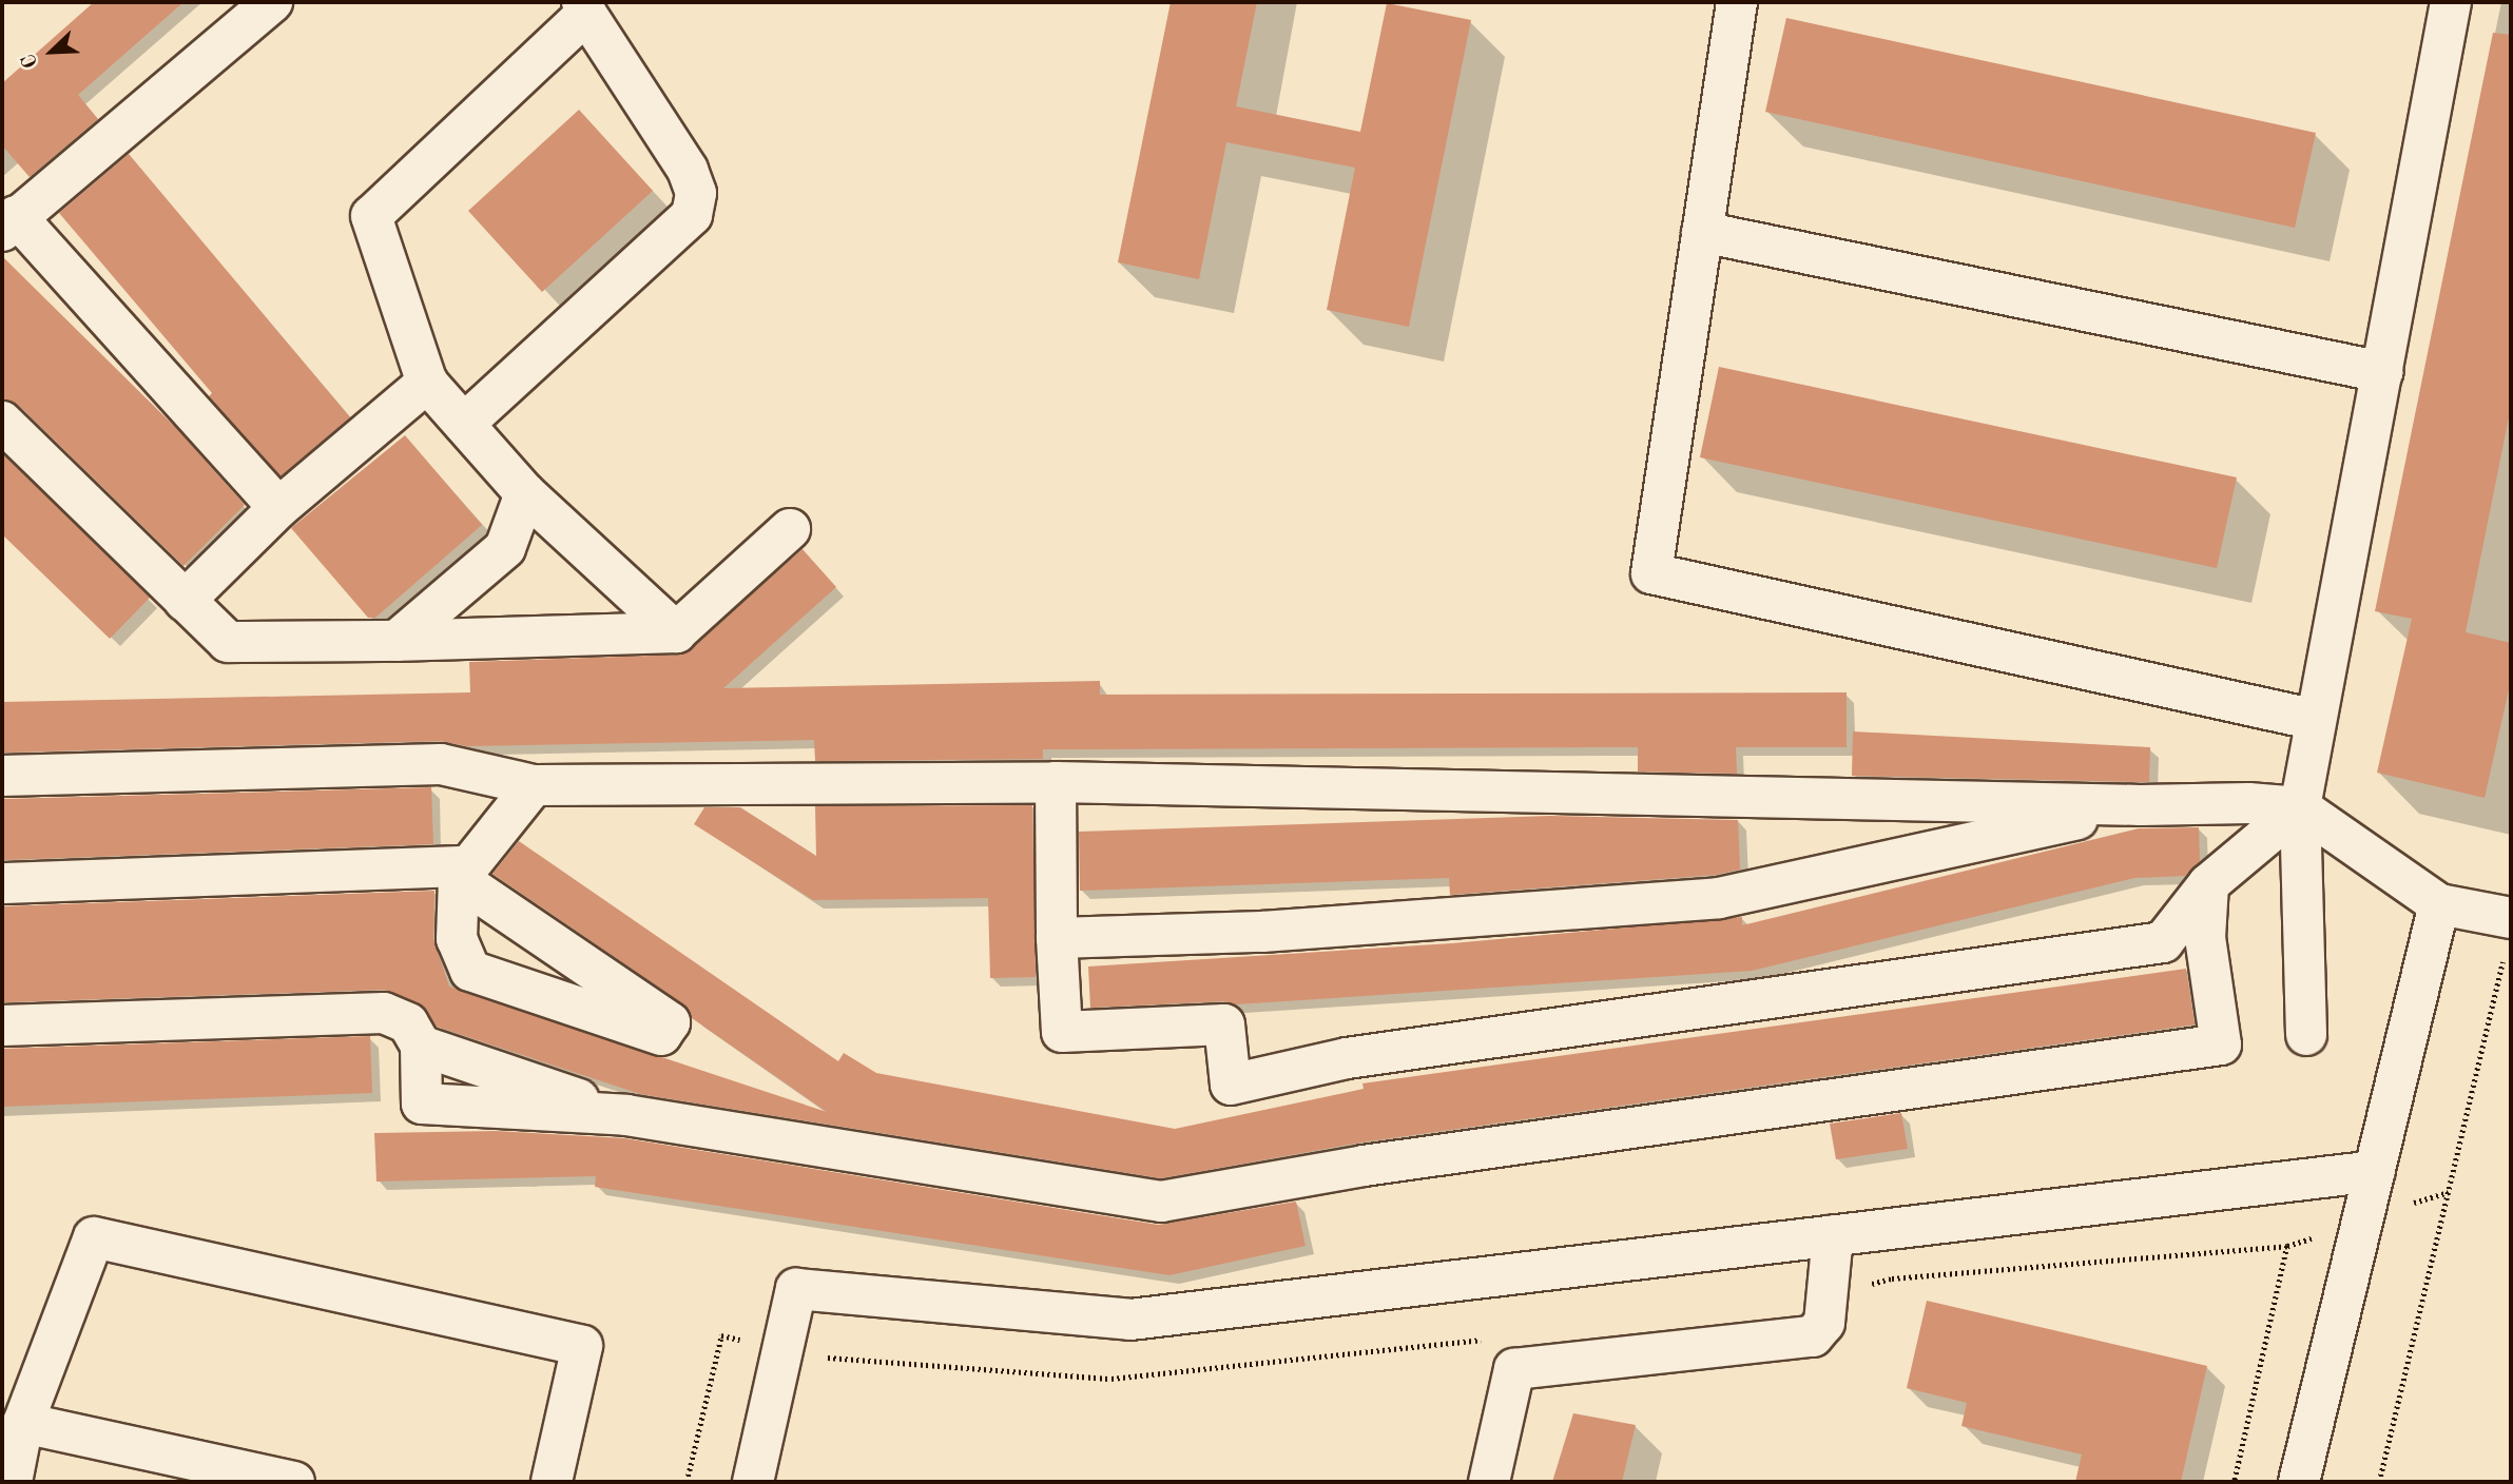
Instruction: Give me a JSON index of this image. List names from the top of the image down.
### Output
{
  "north": "bottom left"
}
